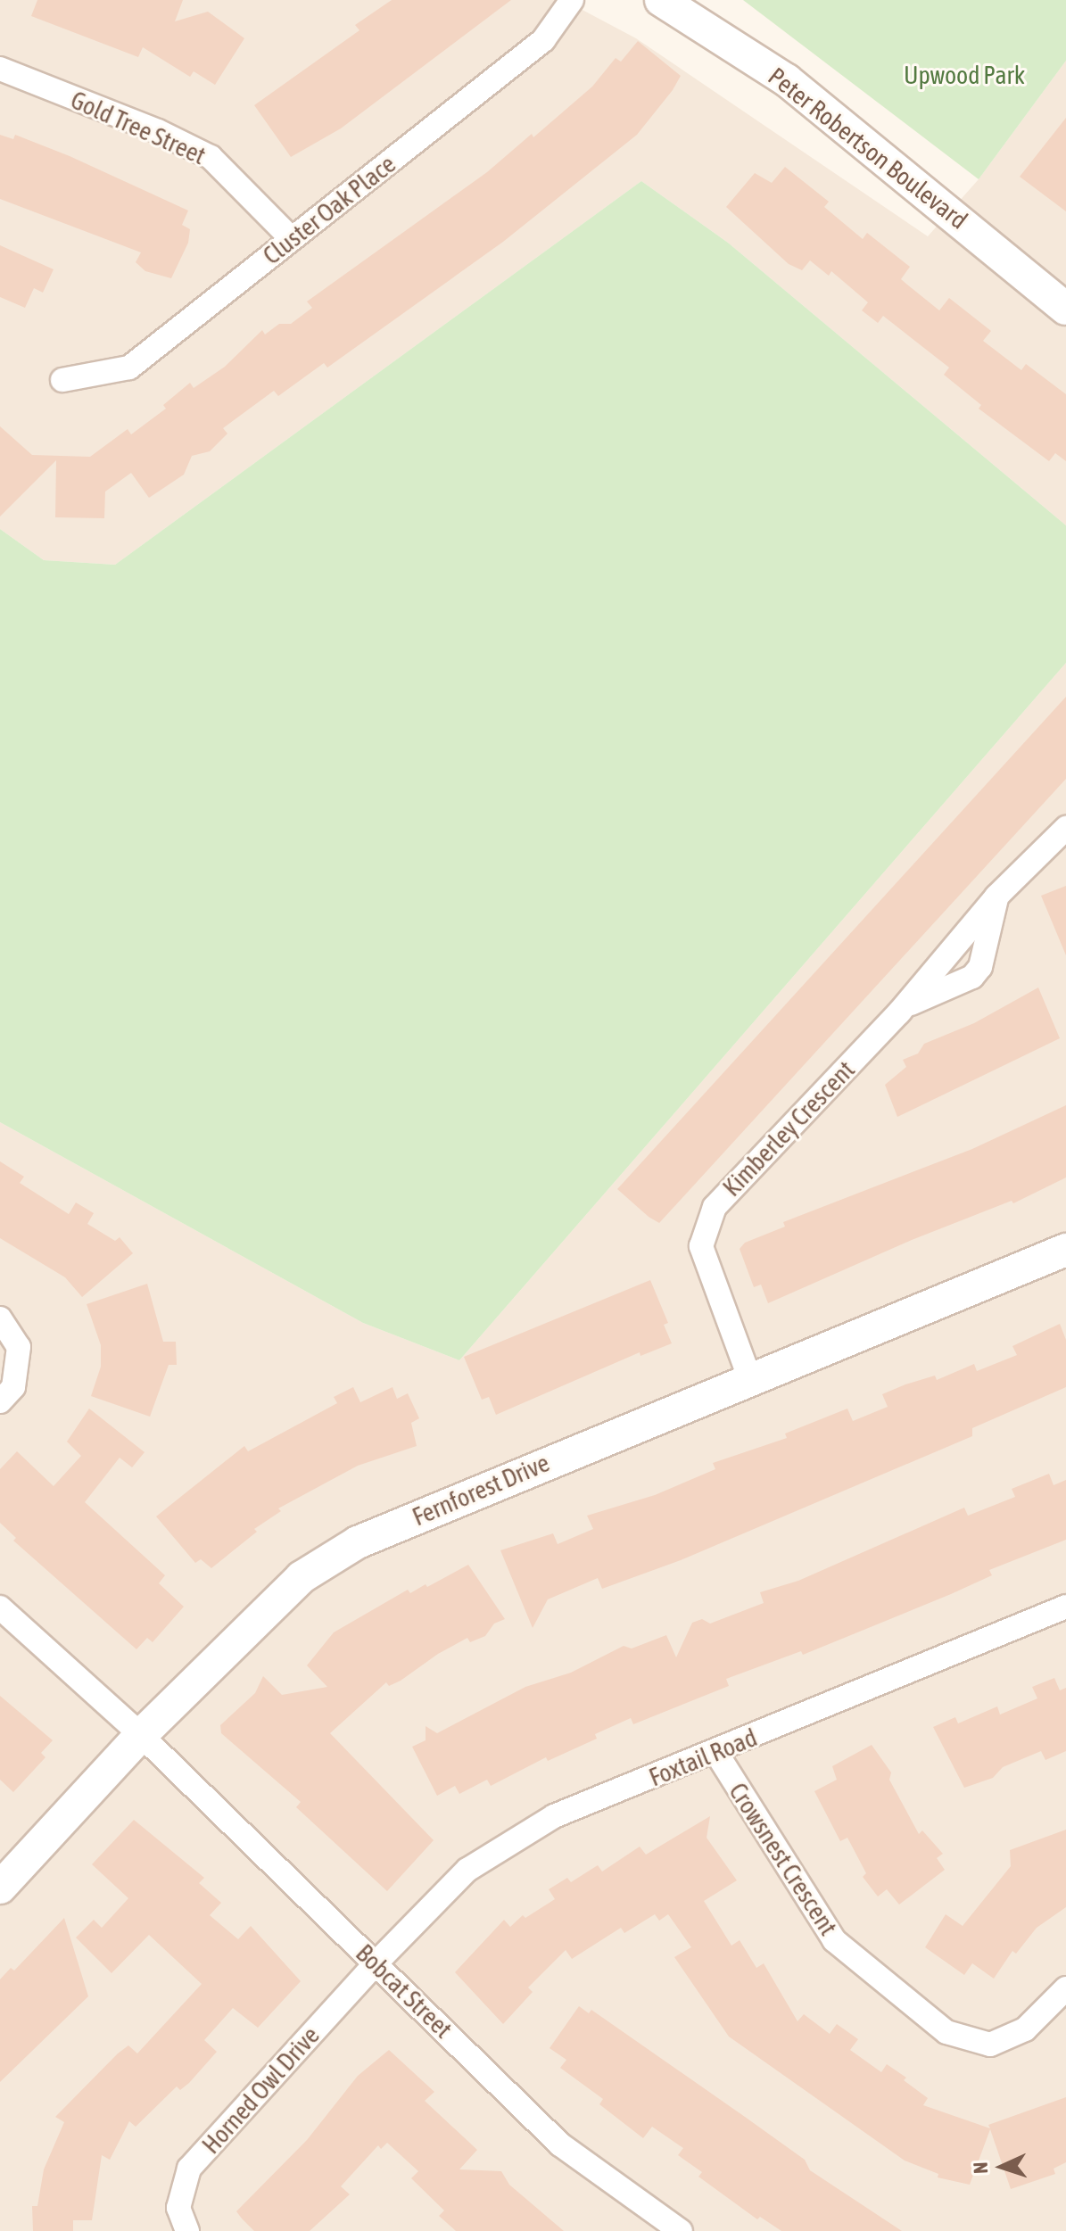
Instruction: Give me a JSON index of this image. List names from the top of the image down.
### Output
{
  "streets": {
    "street": [
      "Gold Tree Street",
      "Peter Robertson Boulevard",
      "Cluster Oak Place",
      "Kimberley Crescent",
      "Fernforest Drive",
      "Foxtail Road",
      "Crowsnest Crescent",
      "Bobcat Street",
      "Horned Owl Drive"
    ]
  },
  "crossings": [
    ["Gold Tree Street", "Cluster Oak Place"],
    ["Kimberley Crescent", "Fernforest Drive"],
    ["Fernforest Drive", "Bobcat Street"],
    ["Foxtail Road", "Crowsnest Crescent"],
    ["Foxtail Road", "Bobcat Street"],
    ["Foxtail Road", "Horned Owl Drive"],
    ["Bobcat Street", "Horned Owl Drive"]
  ],
  "parks": ["Upwood Park"],
  "north": "left"
}
